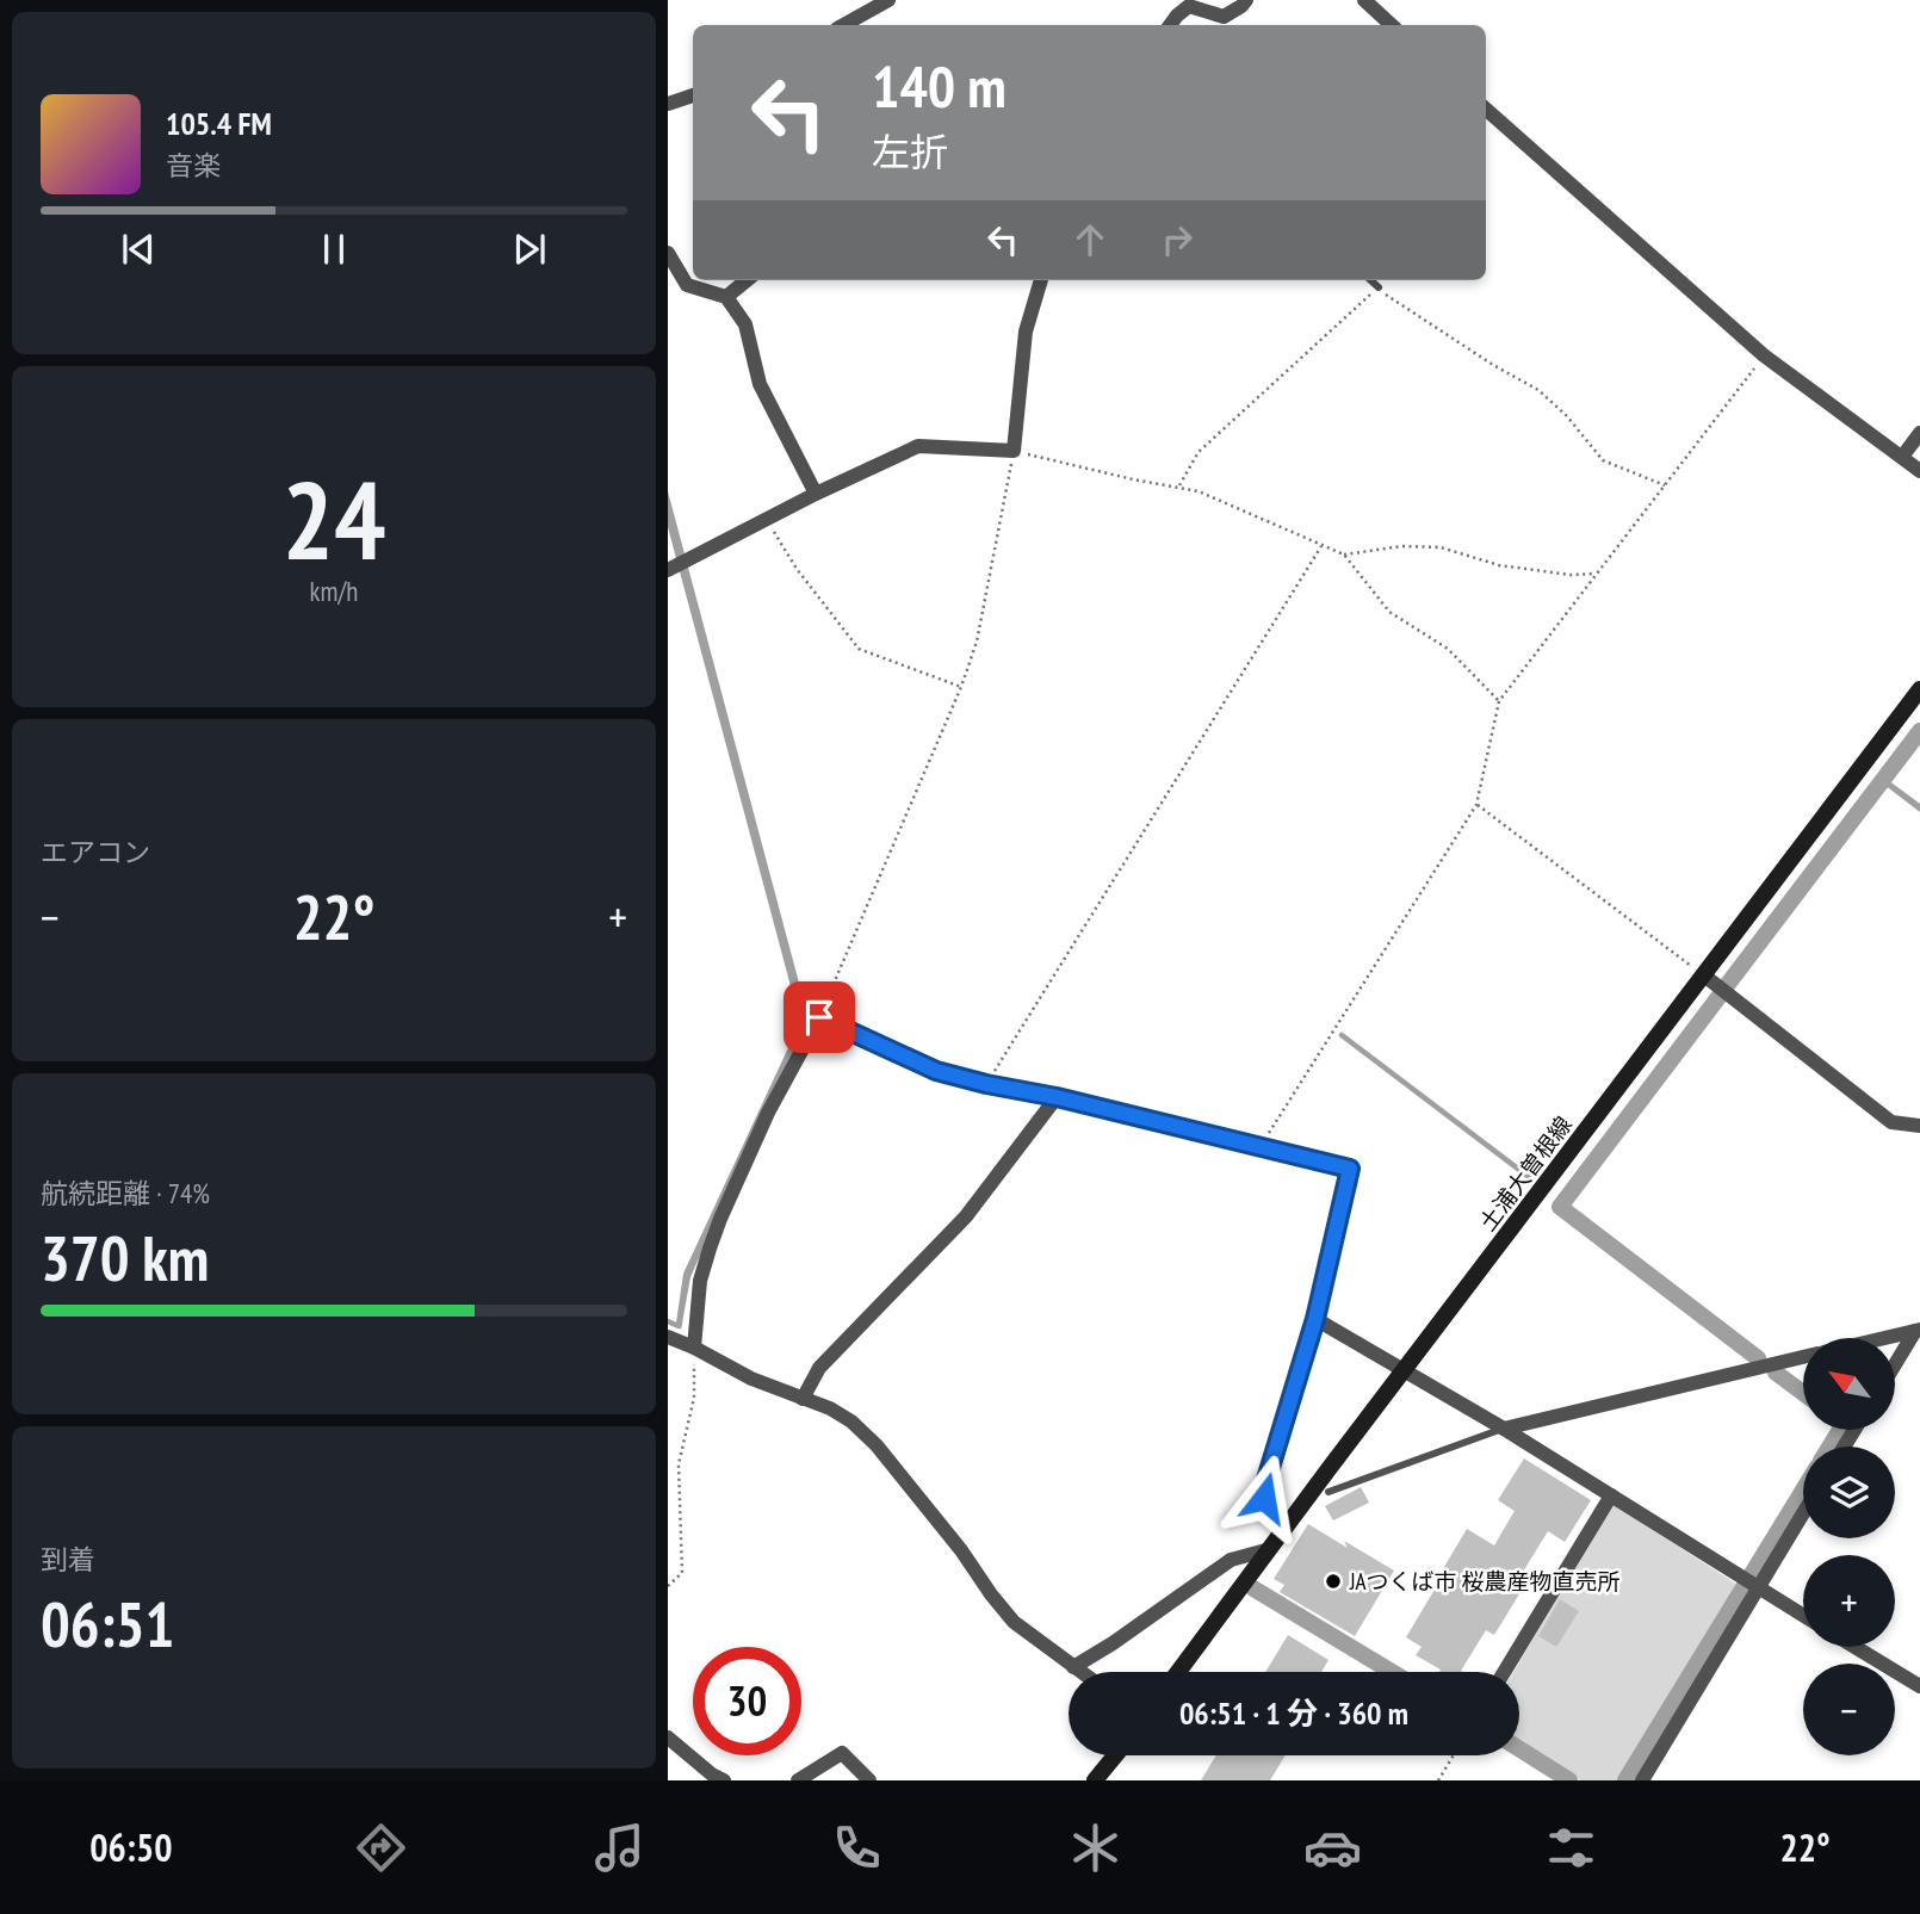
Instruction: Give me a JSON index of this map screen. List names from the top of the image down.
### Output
{
  "streets": {
    "main road": ["土浦大曽根線"]
  },
  "places": ["JAつくば市 桜農産物直売所"],
  "north": "top left",
  "page": {
    "turn": ["140 m", "左折"],
    "song": ["105.4 FM", "音楽"],
    "tile": [
      ["24", "km/h"],
      "エアコン",
      ["航続距離 · 74%", "370 km"],
      ["到着", "06:51"]
    ],
    "heat": ["−", "22°", "+"],
    "map_buttons": ["+", "−"],
    "limit": "30",
    "trip": "06:51 · 1 分 · 360 m",
    "tabs": ["06:50", "22°"]
  }
}
